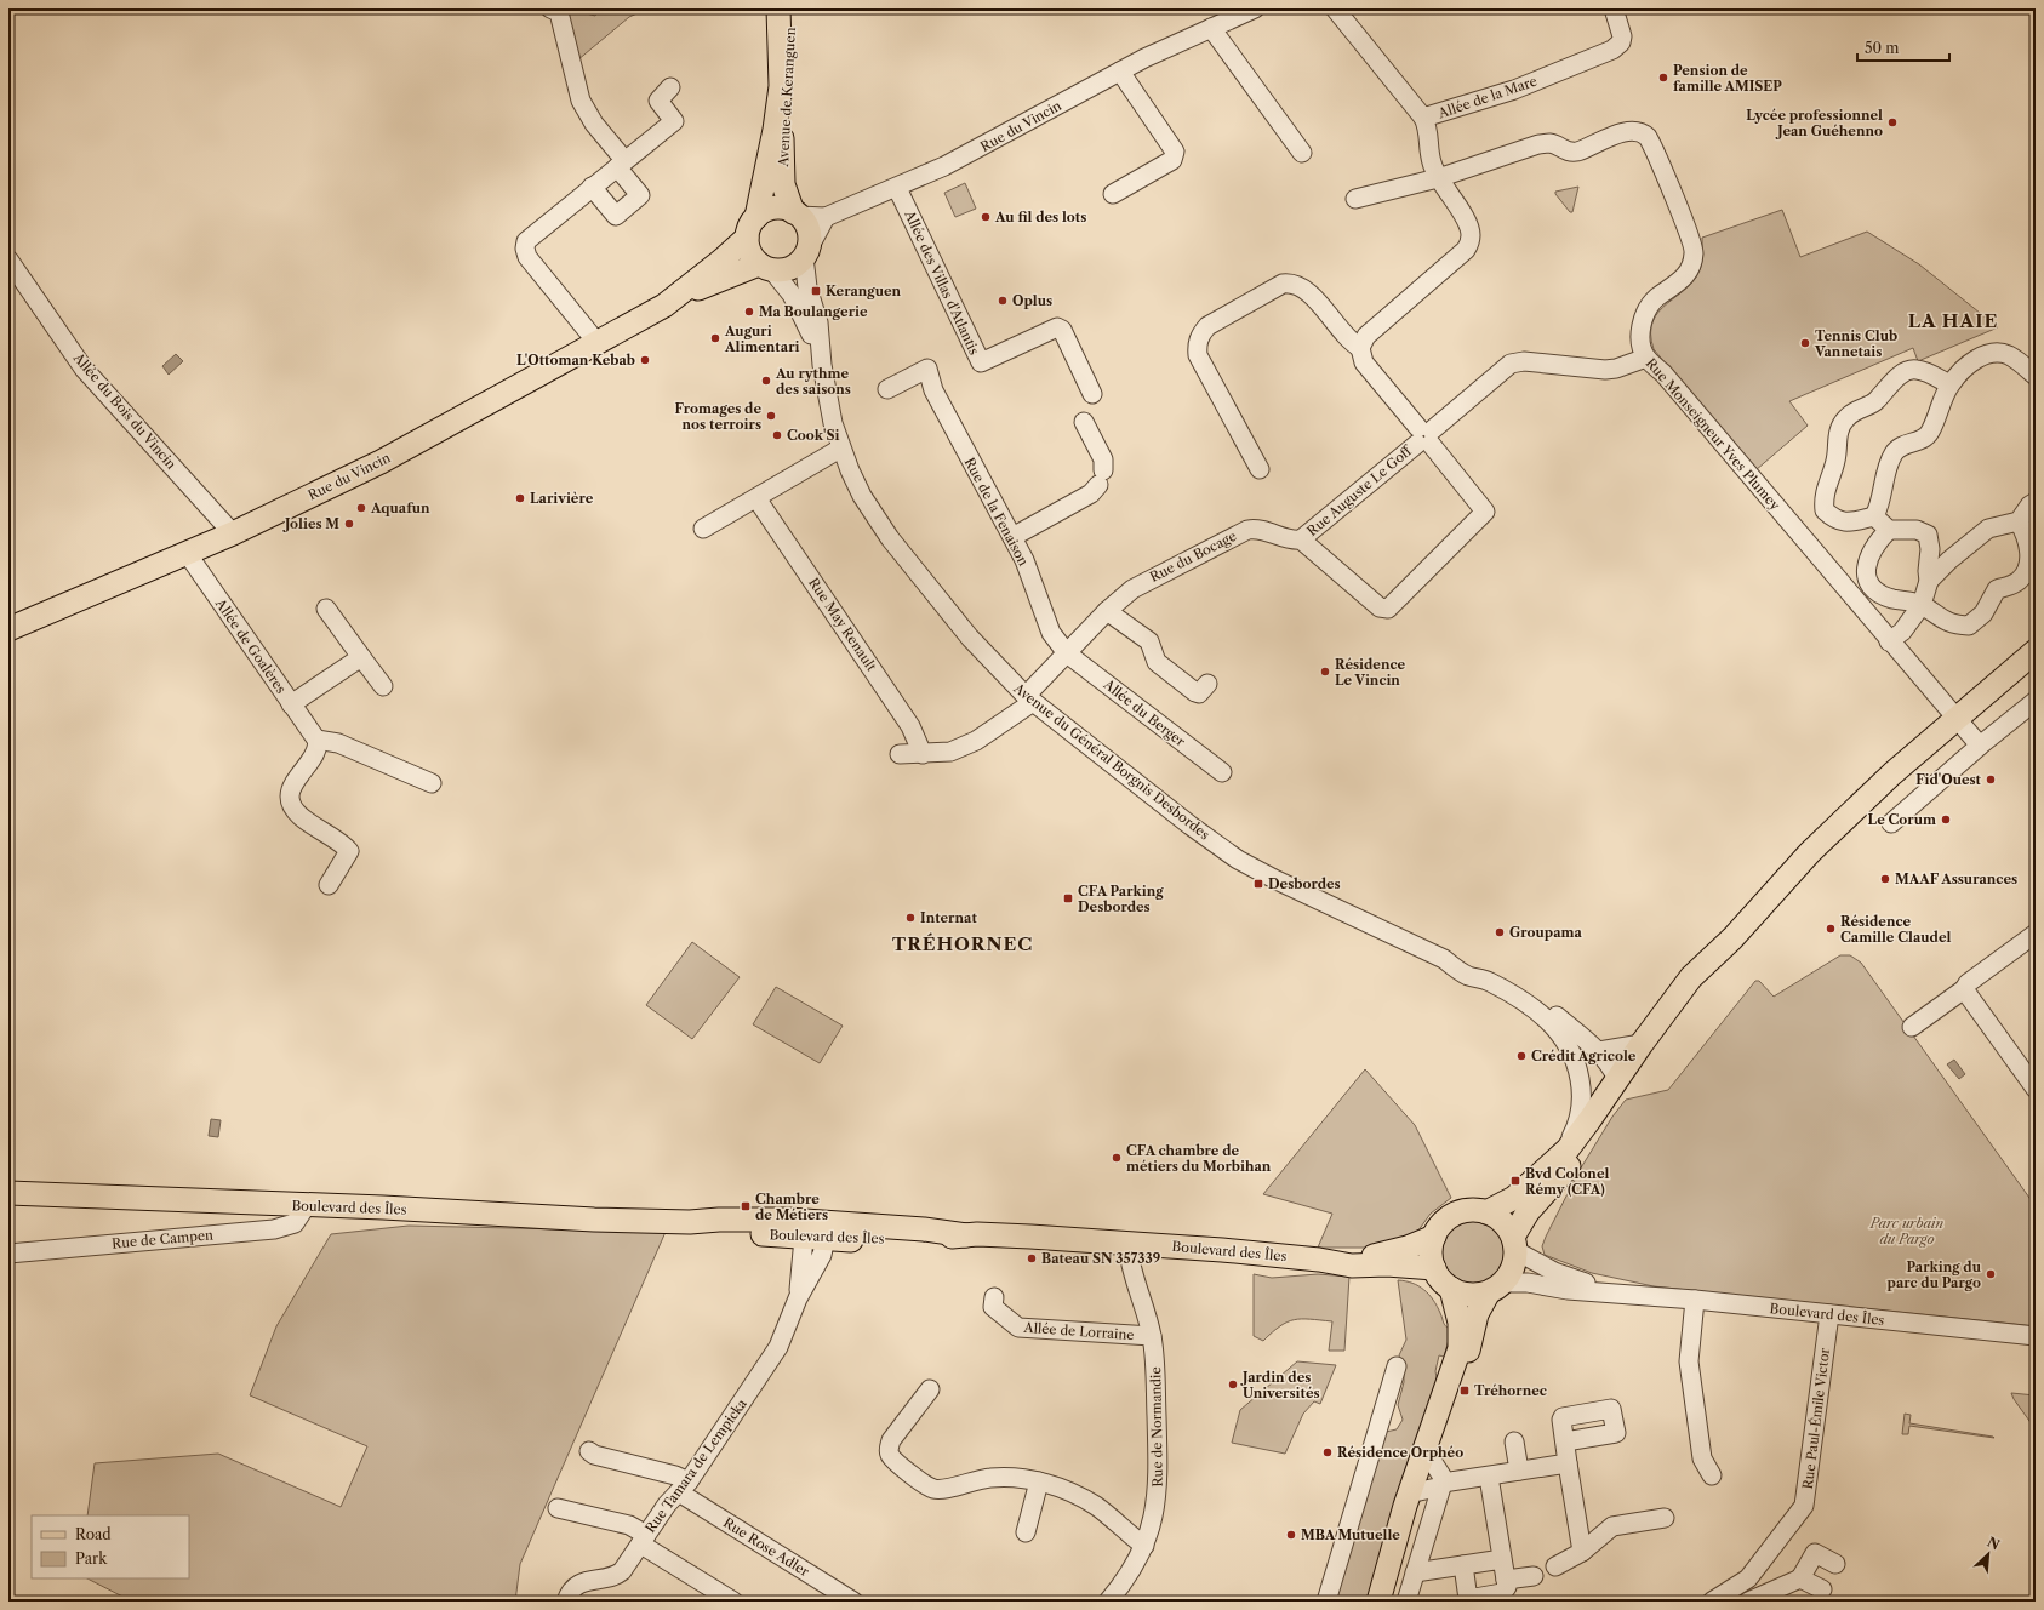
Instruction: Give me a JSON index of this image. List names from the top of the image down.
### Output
{
  "streets": {
    "main road": ["Avenue de Keranguen", "Rue du Vincin", "Boulevard des Îles"],
    "street": [
      "Allée de la Mare",
      "Allée des Villas d'Atlantis",
      "Allée du Bois du Vincin",
      "Rue Monseigneur Yves Plumey",
      "Rue Auguste Le Goff",
      "Rue de la Fenaison",
      "Rue du Bocage",
      "Rue May Renault",
      "Allée de Goalères",
      "Allée du Berger",
      "Avenue du Général Borgnis Desbordes",
      "Rue de Campen",
      "Allée de Lorraine",
      "Rue Paul-Émile Victor",
      "Rue de Normandie",
      "Rue Tamara de Lempicka",
      "Rue Rose Adler"
    ]
  },
  "crossings": [
    ["Avenue de Keranguen", "Rue du Vincin"],
    ["Avenue de Keranguen", "Avenue du Général Borgnis Desbordes"],
    ["Rue du Vincin", "Allée des Villas d'Atlantis"],
    ["Rue du Vincin", "Allée du Bois du Vincin"],
    ["Rue du Vincin", "Allée de Goalères"],
    ["Rue du Vincin", "Avenue du Général Borgnis Desbordes"],
    ["Rue Monseigneur Yves Plumey", "Rue Auguste Le Goff"],
    ["Rue Auguste Le Goff", "Rue du Bocage"],
    ["Rue de la Fenaison", "Rue du Bocage"],
    ["Rue de la Fenaison", "Allée du Berger"],
    ["Rue du Bocage", "Rue May Renault"],
    ["Rue du Bocage", "Allée du Berger"],
    ["Rue du Bocage", "Avenue du Général Borgnis Desbordes"],
    ["Boulevard des Îles", "Rue de Campen"],
    ["Boulevard des Îles", "Rue Paul-Émile Victor"],
    ["Boulevard des Îles", "Rue de Normandie"],
    ["Boulevard des Îles", "Rue Tamara de Lempicka"],
    ["Allée de Lorraine", "Rue de Normandie"],
    ["Rue Tamara de Lempicka", "Rue Rose Adler"]
  ],
  "districts": ["LA HAIE", "TRÉHORNEC"],
  "parks": ["Parc urbain du Pargo"],
  "places": {
    "other": [
      "Pension de famille AMISEP",
      "Lycée professionnel Jean Guéhenno",
      "Au fil des lots",
      "Oplus",
      "Ma Boulangerie",
      "Auguri Alimentari",
      "Tennis Club Vannetais",
      "L'Ottoman Kebab",
      "Au rythme des saisons",
      "Fromages de nos terroirs",
      "Cook'Si",
      "Larivière",
      "Aquafun",
      "Jolies M",
      "Résidence Le Vincin",
      "Fid'Ouest",
      "Le Corum",
      "MAAF Assurances",
      "Internat",
      "Résidence Camille Claudel",
      "Groupama",
      "Crédit Agricole",
      "CFA chambre de métiers du Morbihan",
      "Bateau SN 357339",
      "Parking du parc du Pargo",
      "Jardin des Universités",
      "Résidence Orphéo",
      "MBA Mutuelle"
    ],
    "transit": [
      "Keranguen",
      "Desbordes",
      "CFA Parking Desbordes",
      "Bvd Colonel Rémy (CFA)",
      "Chambre de Métiers",
      "Tréhornec"
    ]
  },
  "legend": ["Road", "Park"],
  "scale_bar": "50 m",
  "north": "top right"
}
